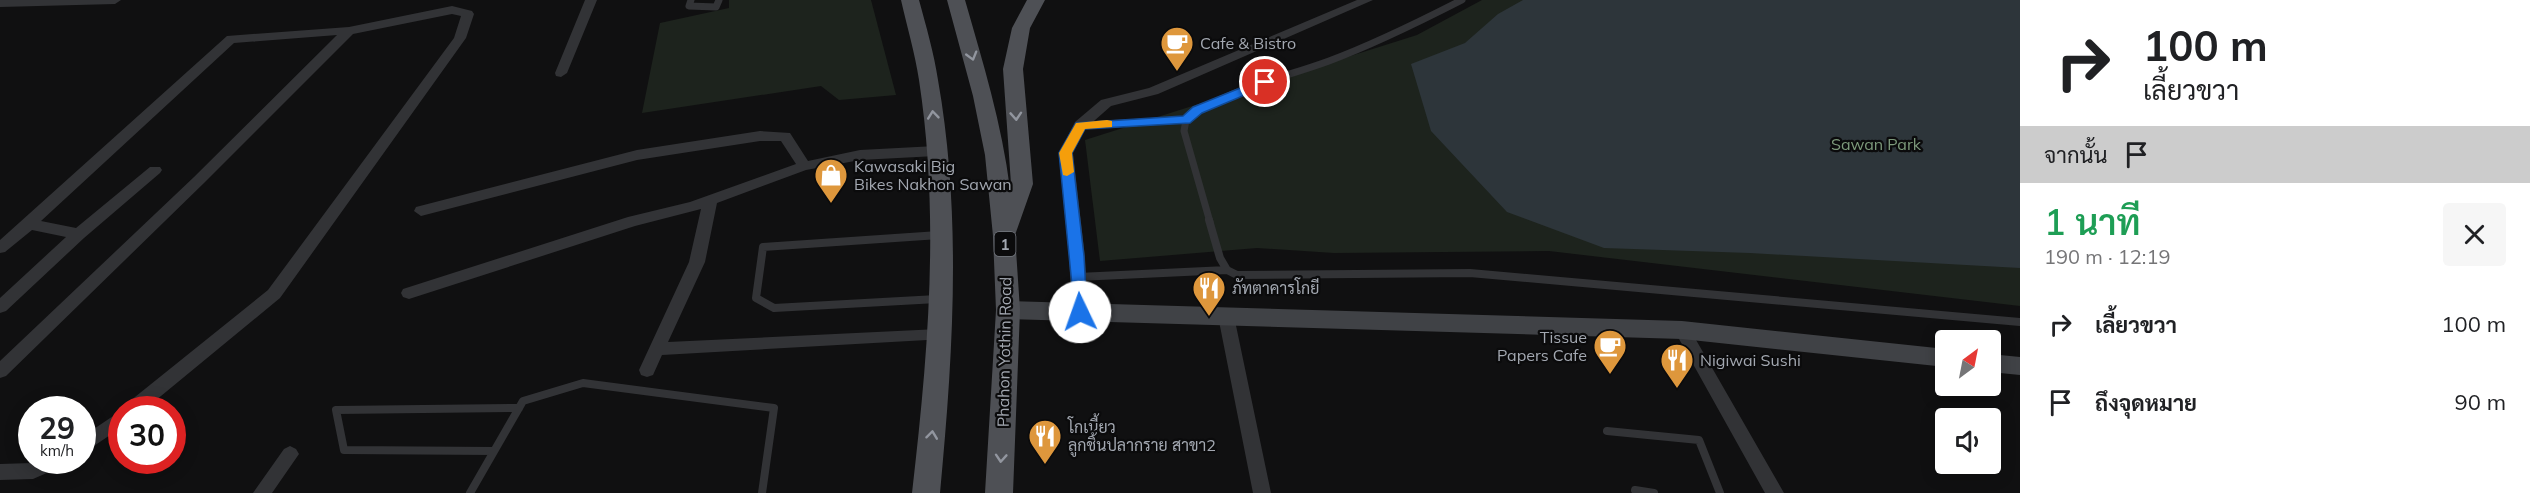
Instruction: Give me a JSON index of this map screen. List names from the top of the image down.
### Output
{
  "streets": {
    "main road": ["1", "Phahon Yothin Road"]
  },
  "parks": ["Sawan Park"],
  "places": {
    "cafe": ["Cafe & Bistro", "Tissue Papers Cafe"],
    "shop": ["Kawasaki Big Bikes Nakhon Sawan"],
    "restaurant": ["ภัทตาคารโกยี", "Nigiwai Sushi", "โกเนี้ยว ลูกชิ้นปลากราย สาขา2"]
  },
  "north": "top right",
  "page": {
    "turn": ["100 m", "เลี้ยวขวา"],
    "then": "จากนั้น",
    "heading": ["1 นาที", "190 m · 12:19"],
    "list": [
      {
        "name": "เลี้ยวขวา",
        "value": "100 m"
      },
      {
        "name": "ถึงจุดหมาย",
        "value": "90 m"
      }
    ],
    "speed": "29 km/h",
    "limit": "30"
  }
}
